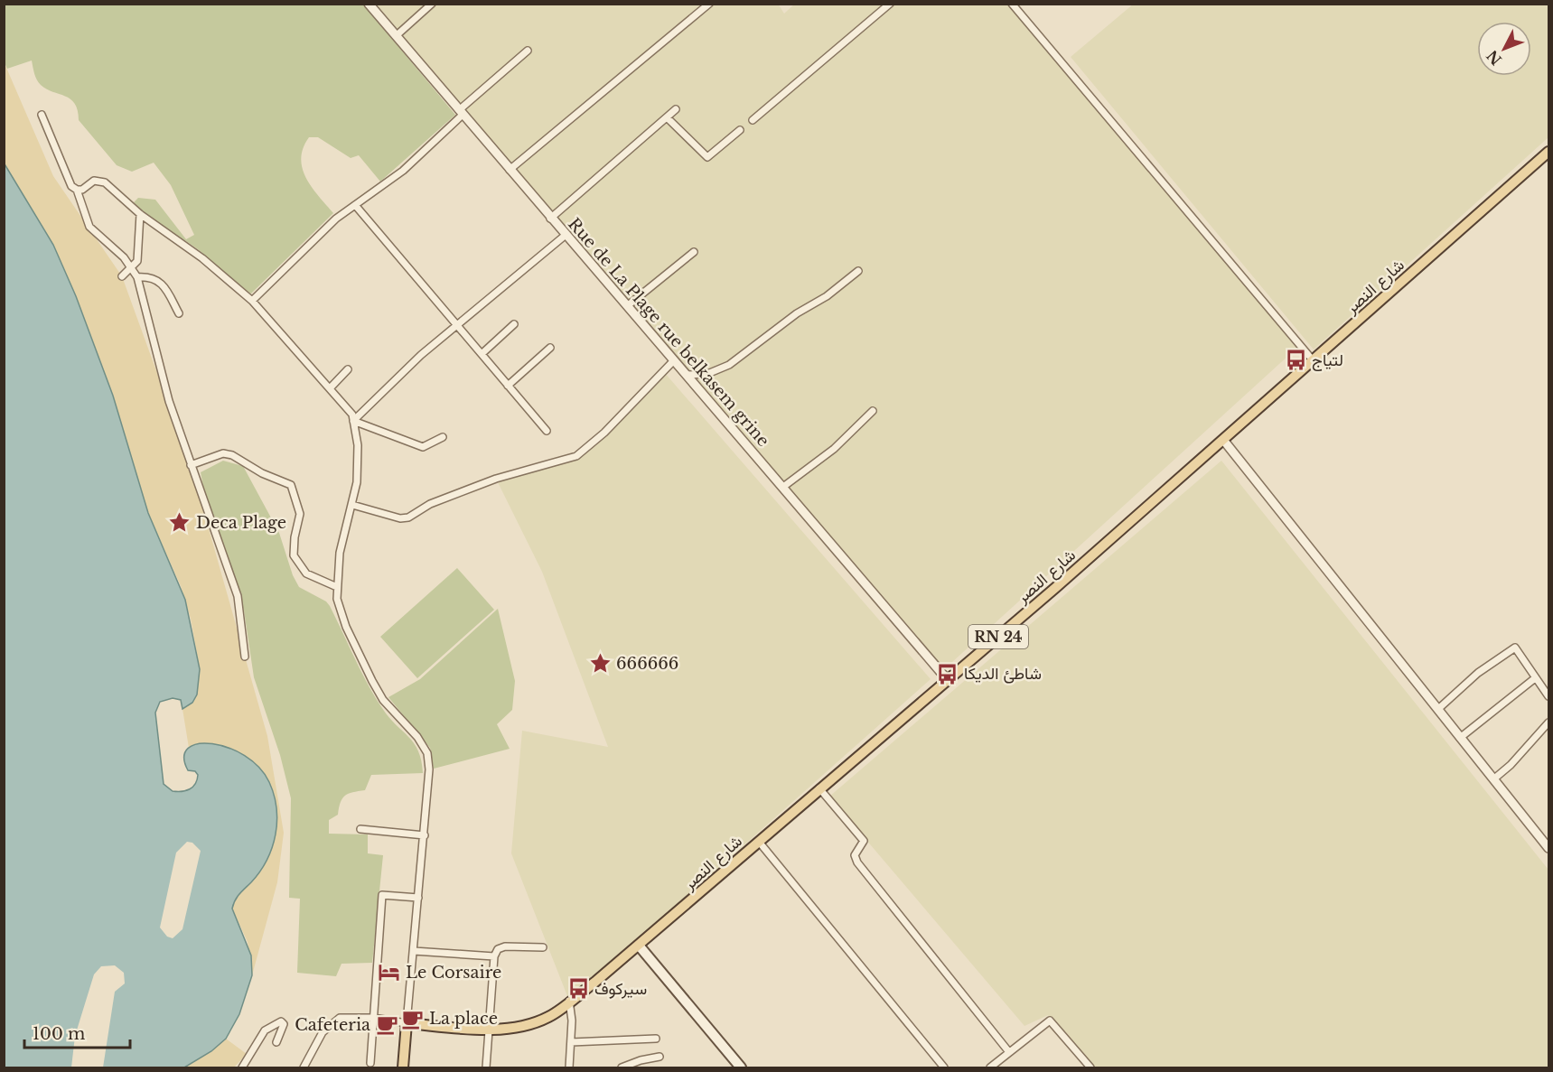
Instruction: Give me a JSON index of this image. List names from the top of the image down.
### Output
{
  "streets": {
    "main road": ["شارع النصر", "RN 24"],
    "street": ["Rue de La Plage rue belkasem grine"]
  },
  "crossings": [
    ["شارع النصر", "Rue de La Plage rue belkasem grine"]
  ],
  "places": {
    "bus stop": ["لتياج", "شاطئ الديكا", "سيركوف"],
    "place": ["Deca Plage", "666666"],
    "hotel": ["Le Corsaire"],
    "cafe": ["La place", "Cafeteria"]
  },
  "scale_bar": "100 m",
  "north": "bottom left"
}
